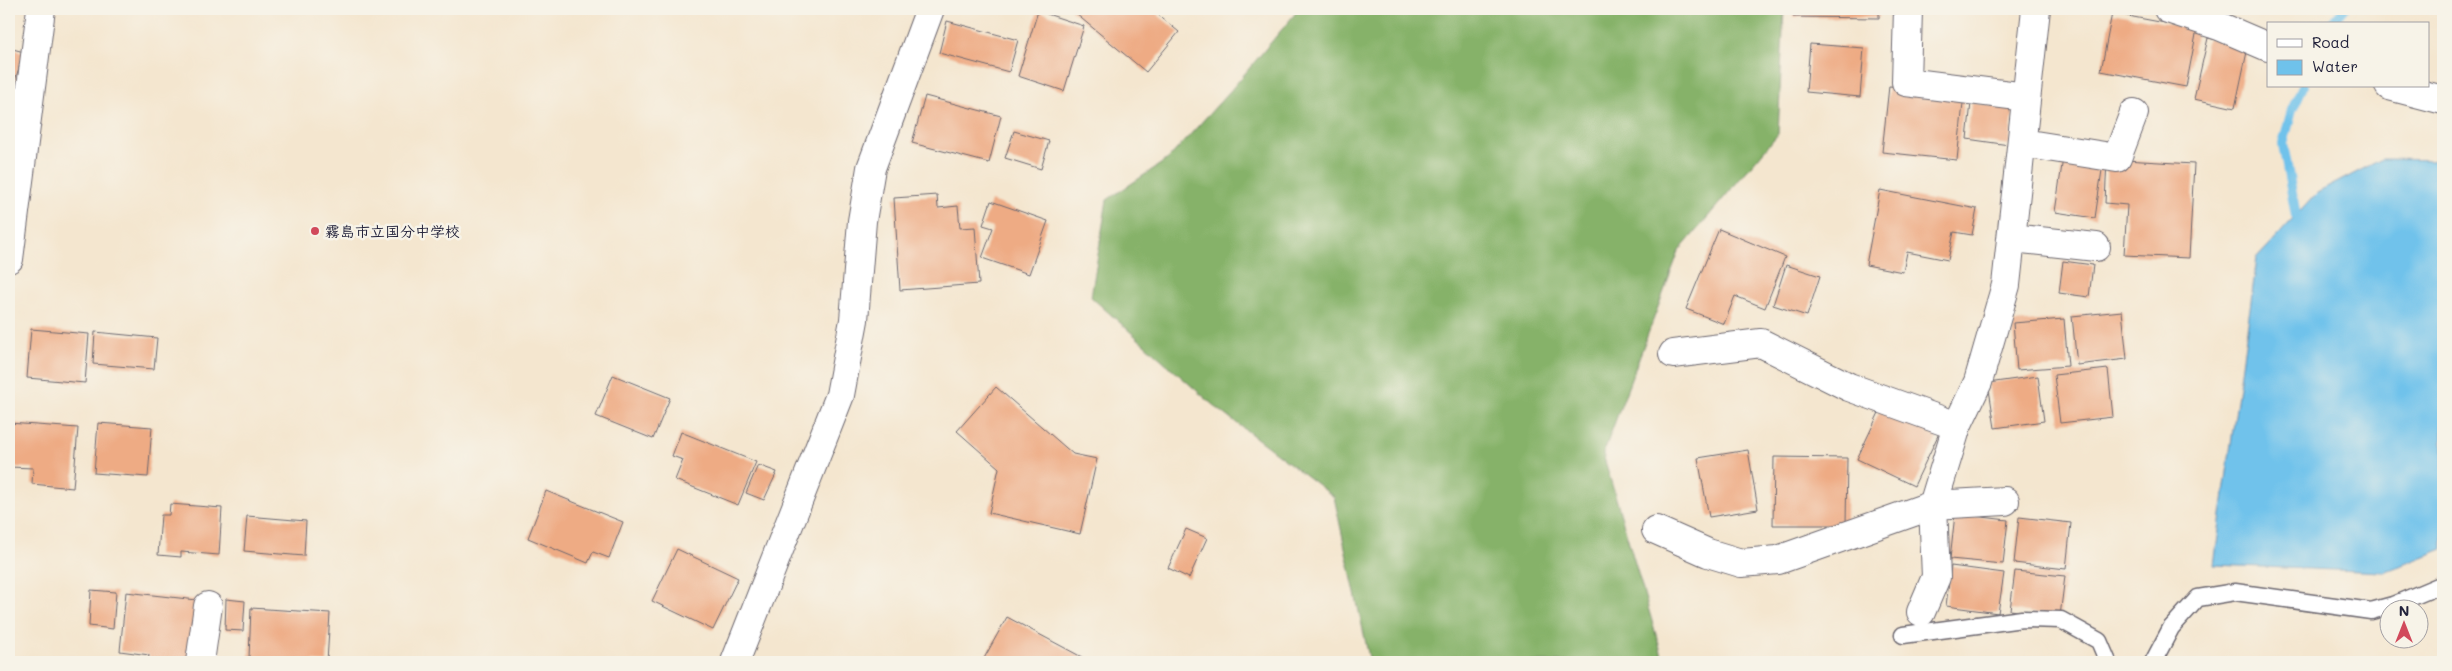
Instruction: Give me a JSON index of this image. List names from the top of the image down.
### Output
{
  "places": ["霧島市立国分中学校"],
  "legend": ["Road", "Water"],
  "north": "top"
}
